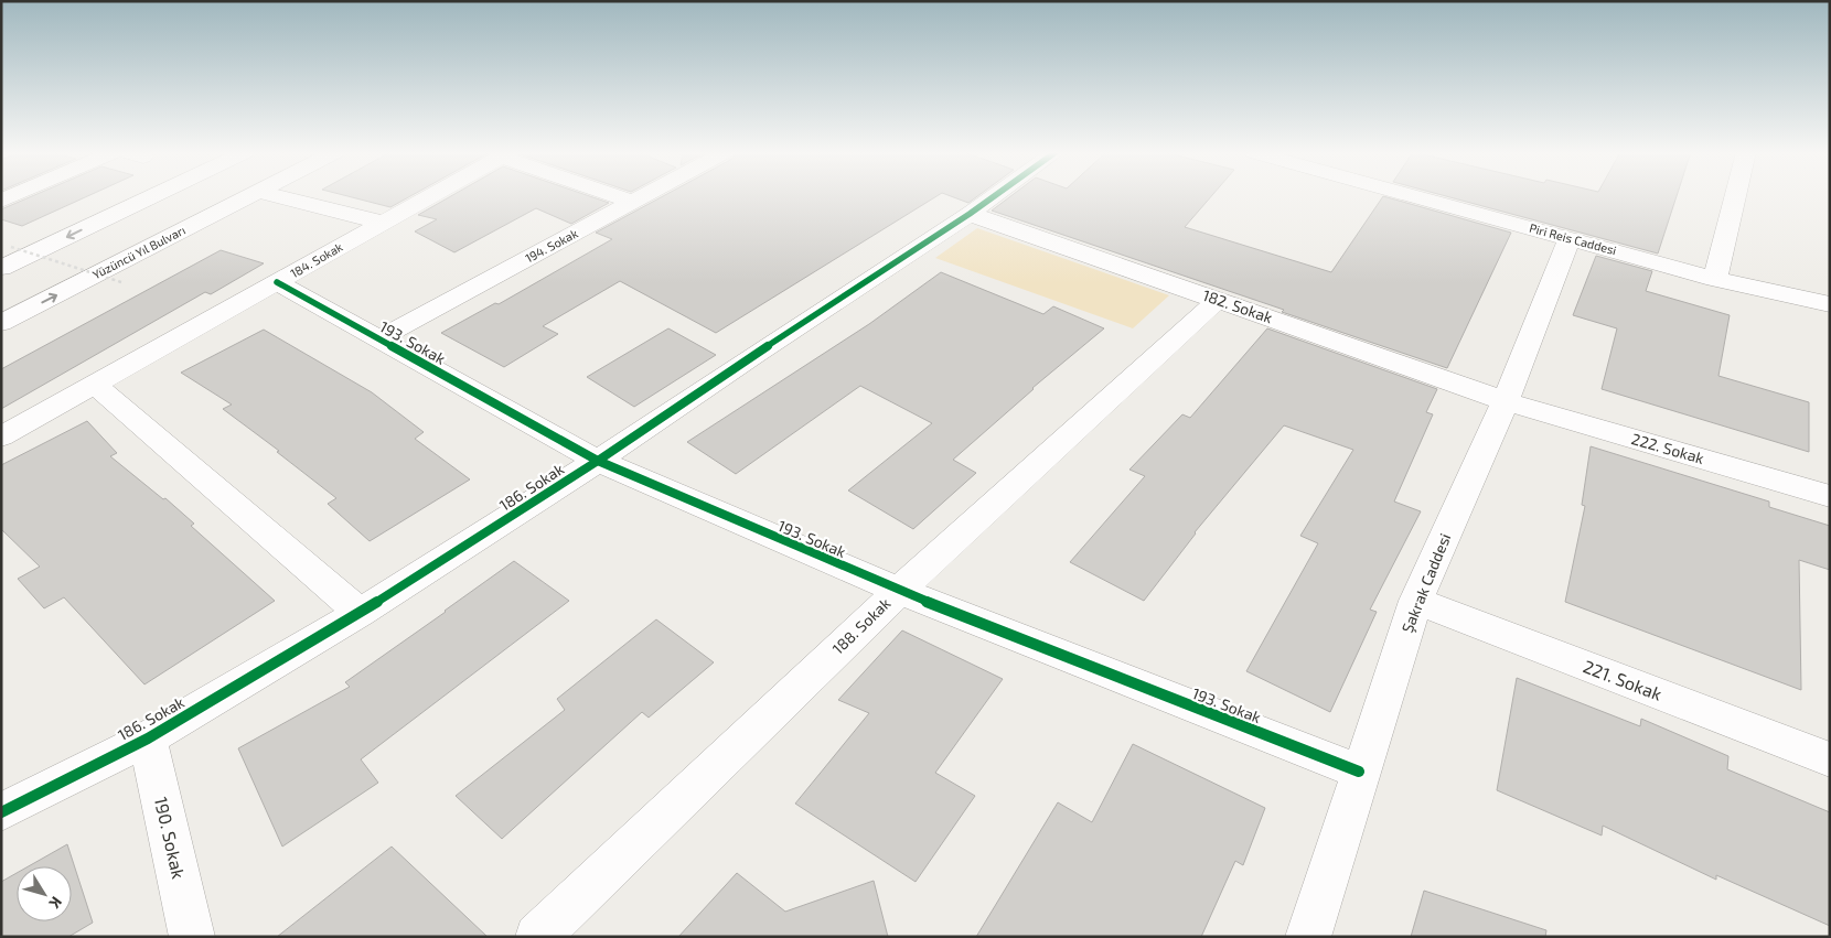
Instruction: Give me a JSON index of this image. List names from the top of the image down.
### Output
{
  "streets": {
    "street": [
      "Piri Reis Caddesi",
      "194. Sokak",
      "Yüzüncü Yıl Bulvarı",
      "184. Sokak",
      "182. Sokak",
      "193. Sokak",
      "222. Sokak",
      "186. Sokak",
      "Şakrak Caddesi",
      "188. Sokak",
      "221. Sokak",
      "190. Sokak"
    ]
  },
  "crossings": [
    ["Piri Reis Caddesi", "Şakrak Caddesi"],
    ["194. Sokak", "193. Sokak"],
    ["184. Sokak", "193. Sokak"],
    ["182. Sokak", "222. Sokak"],
    ["182. Sokak", "186. Sokak"],
    ["182. Sokak", "Şakrak Caddesi"],
    ["182. Sokak", "188. Sokak"],
    ["193. Sokak", "186. Sokak"],
    ["193. Sokak", "Şakrak Caddesi"],
    ["193. Sokak", "188. Sokak"],
    ["222. Sokak", "Şakrak Caddesi"],
    ["186. Sokak", "190. Sokak"],
    ["Şakrak Caddesi", "221. Sokak"]
  ],
  "north": "bottom right"
}
